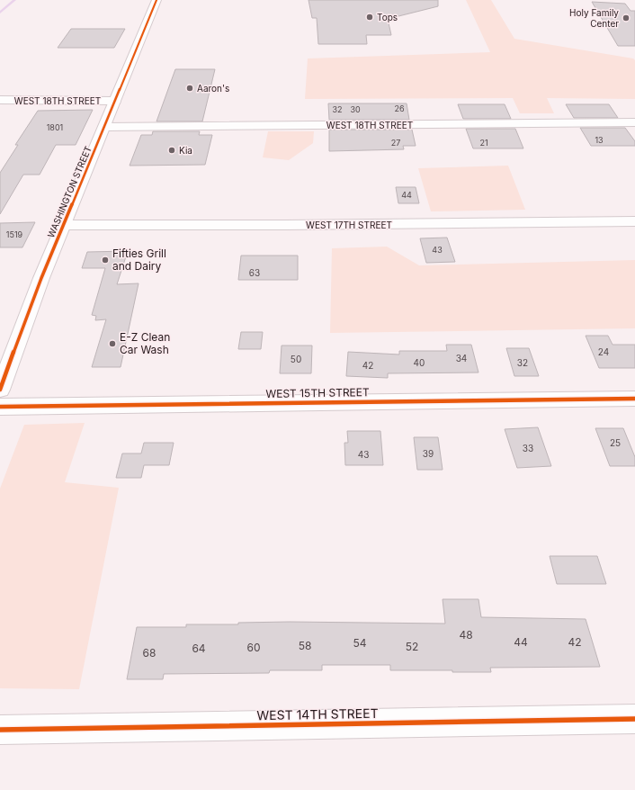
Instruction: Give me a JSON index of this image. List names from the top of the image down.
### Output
{
  "streets": {
    "street": [
      "WEST 18TH STREET",
      "WASHINGTON STREET",
      "WEST 17TH STREET",
      "WEST 15TH STREET",
      "WEST 14TH STREET"
    ]
  },
  "crossings": [
    ["WEST 18TH STREET", "WASHINGTON STREET"],
    ["WASHINGTON STREET", "WEST 17TH STREET"]
  ],
  "places": [
    "Tops",
    "Holy Family Center",
    "Aaron's",
    "Kia",
    "Fifties Grill and Dairy",
    "E-Z Clean Car Wash"
  ],
  "house_numbers": [
    "26",
    "32",
    "30",
    "1801",
    "13",
    "27",
    "21",
    "44",
    "1519",
    "43",
    "63",
    "24",
    "34",
    "50",
    "40",
    "32",
    "42",
    "25",
    "33",
    "39",
    "43",
    "48",
    "44",
    "42",
    "54",
    "58",
    "52",
    "60",
    "64",
    "68"
  ]
}
